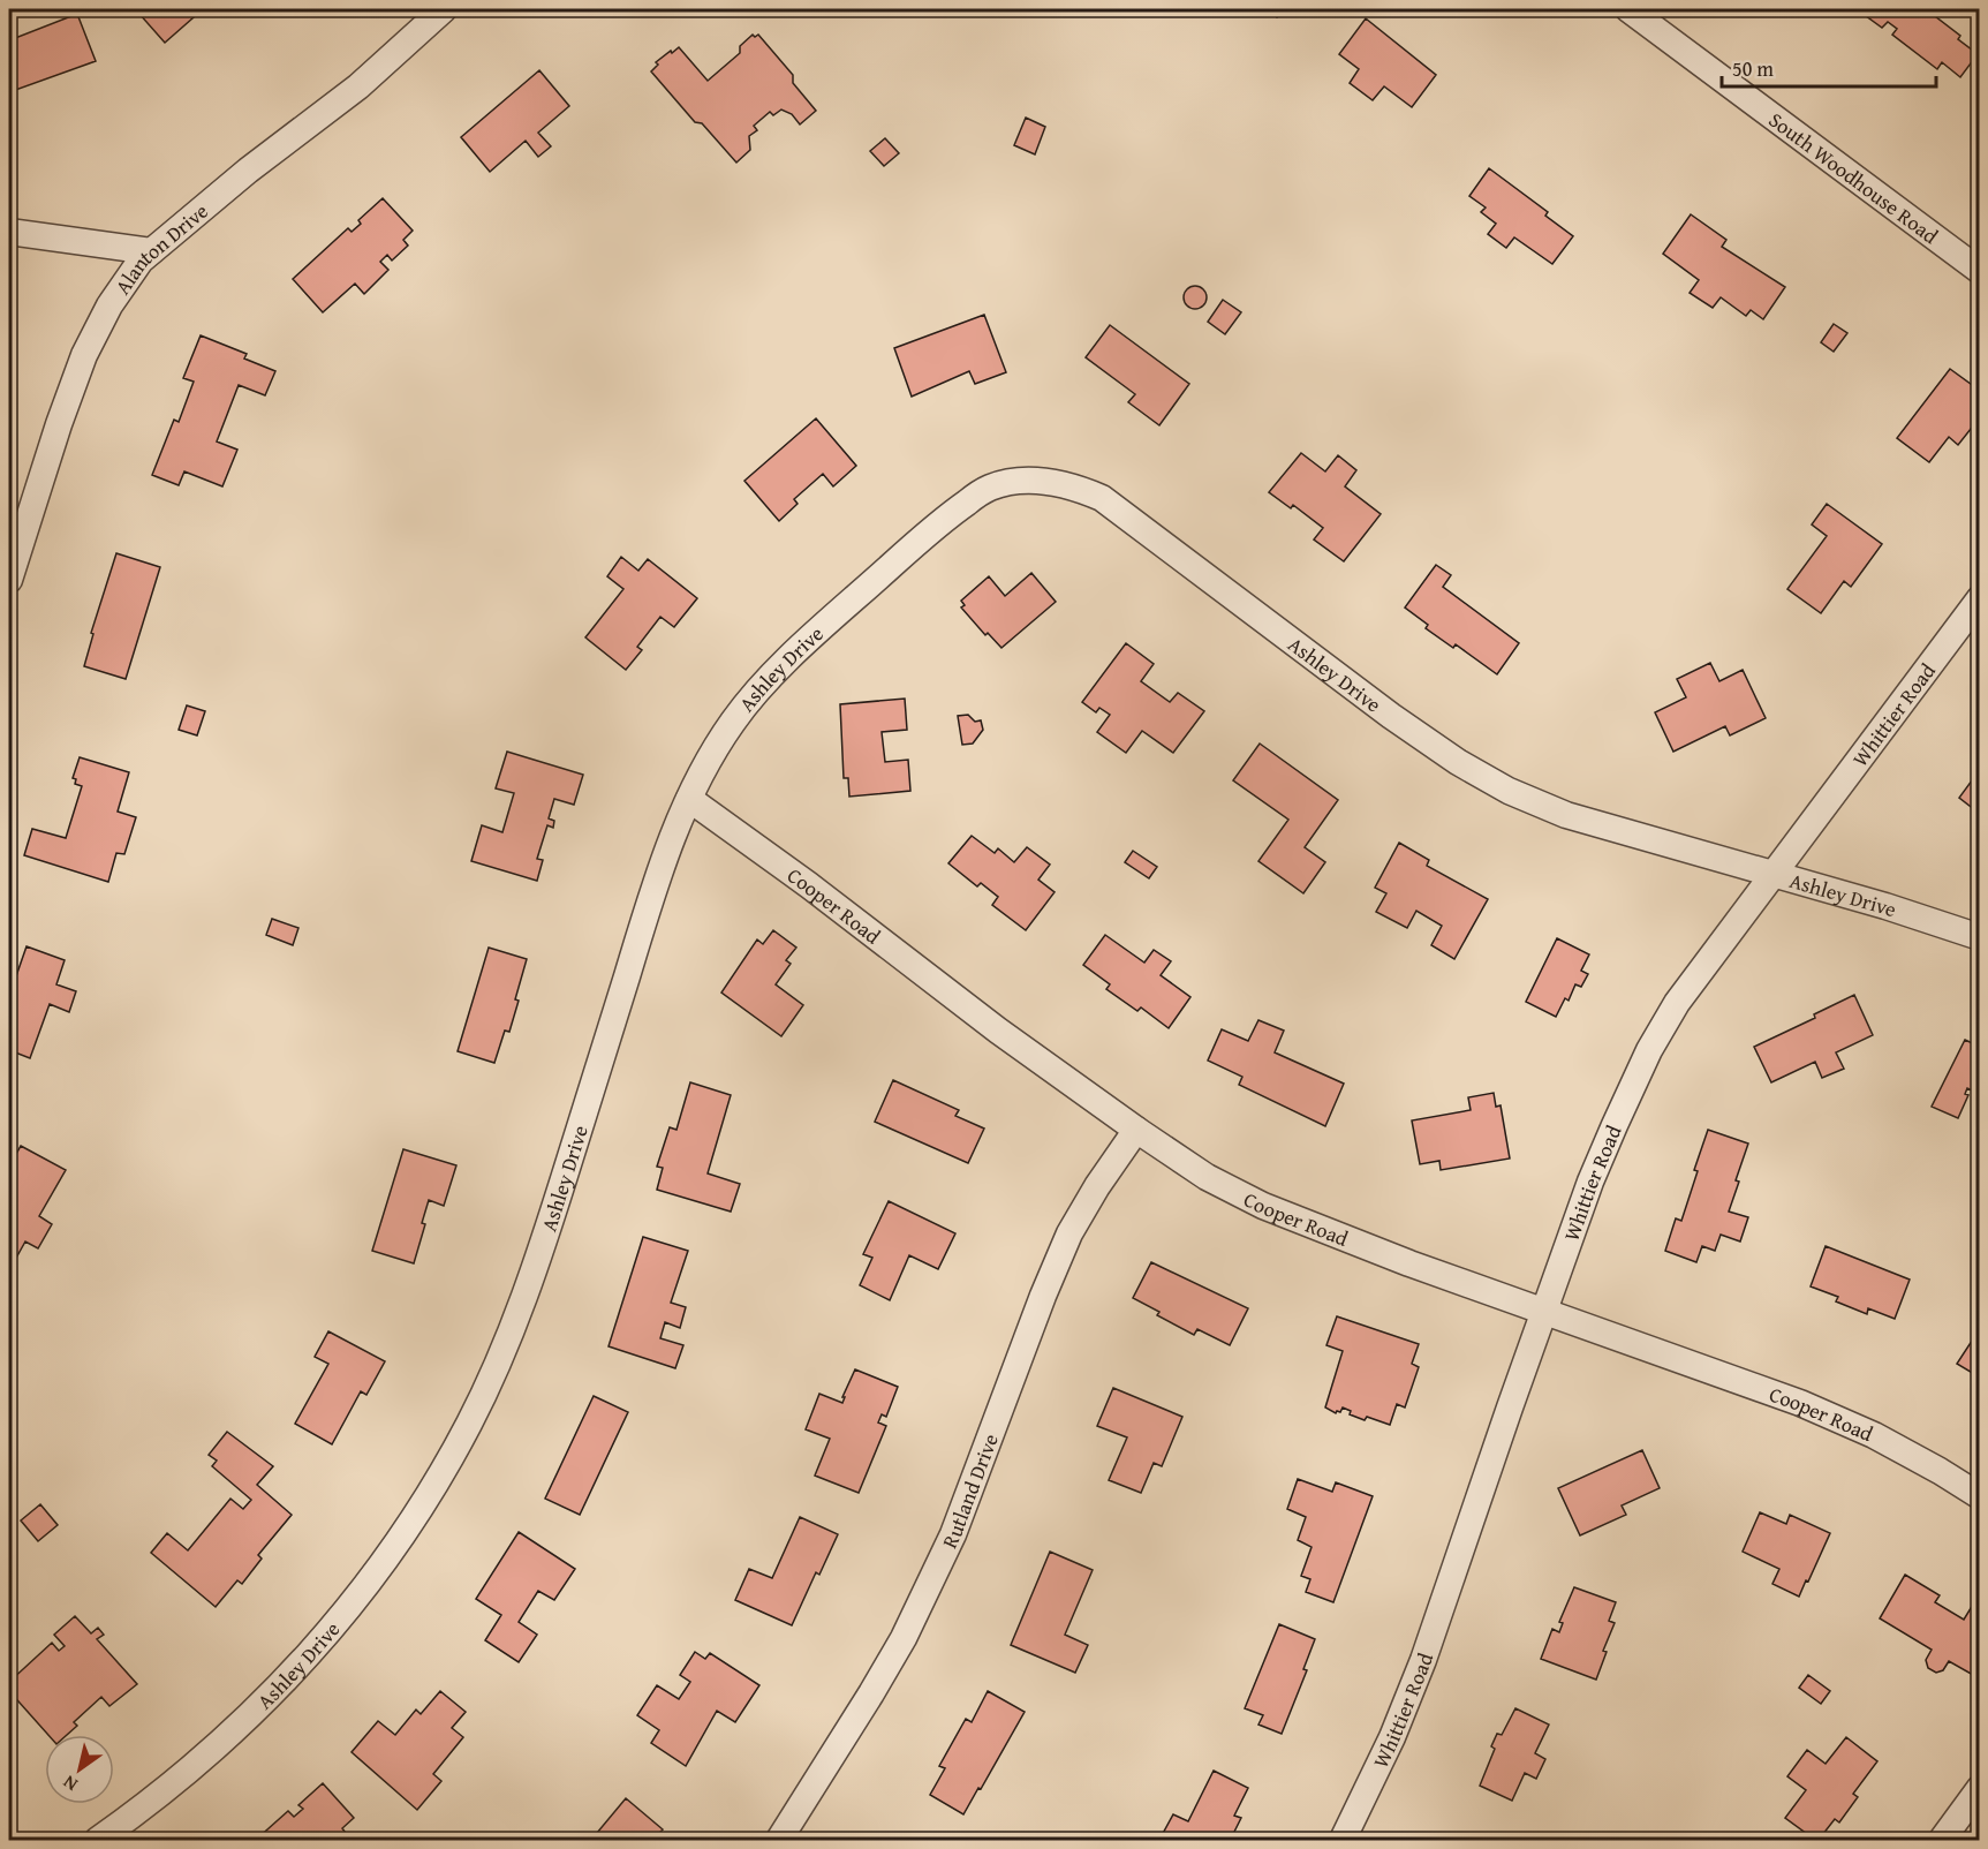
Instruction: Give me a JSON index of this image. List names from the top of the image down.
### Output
{
  "streets": {
    "street": [
      "South Woodhouse Road",
      "Alanton Drive",
      "Ashley Drive",
      "Whittier Road",
      "Cooper Road",
      "Rutland Drive"
    ]
  },
  "crossings": [
    ["Ashley Drive", "Whittier Road"],
    ["Ashley Drive", "Cooper Road"],
    ["Whittier Road", "Cooper Road"],
    ["Cooper Road", "Rutland Drive"]
  ],
  "scale_bar": "50 m",
  "north": "bottom left"
}
